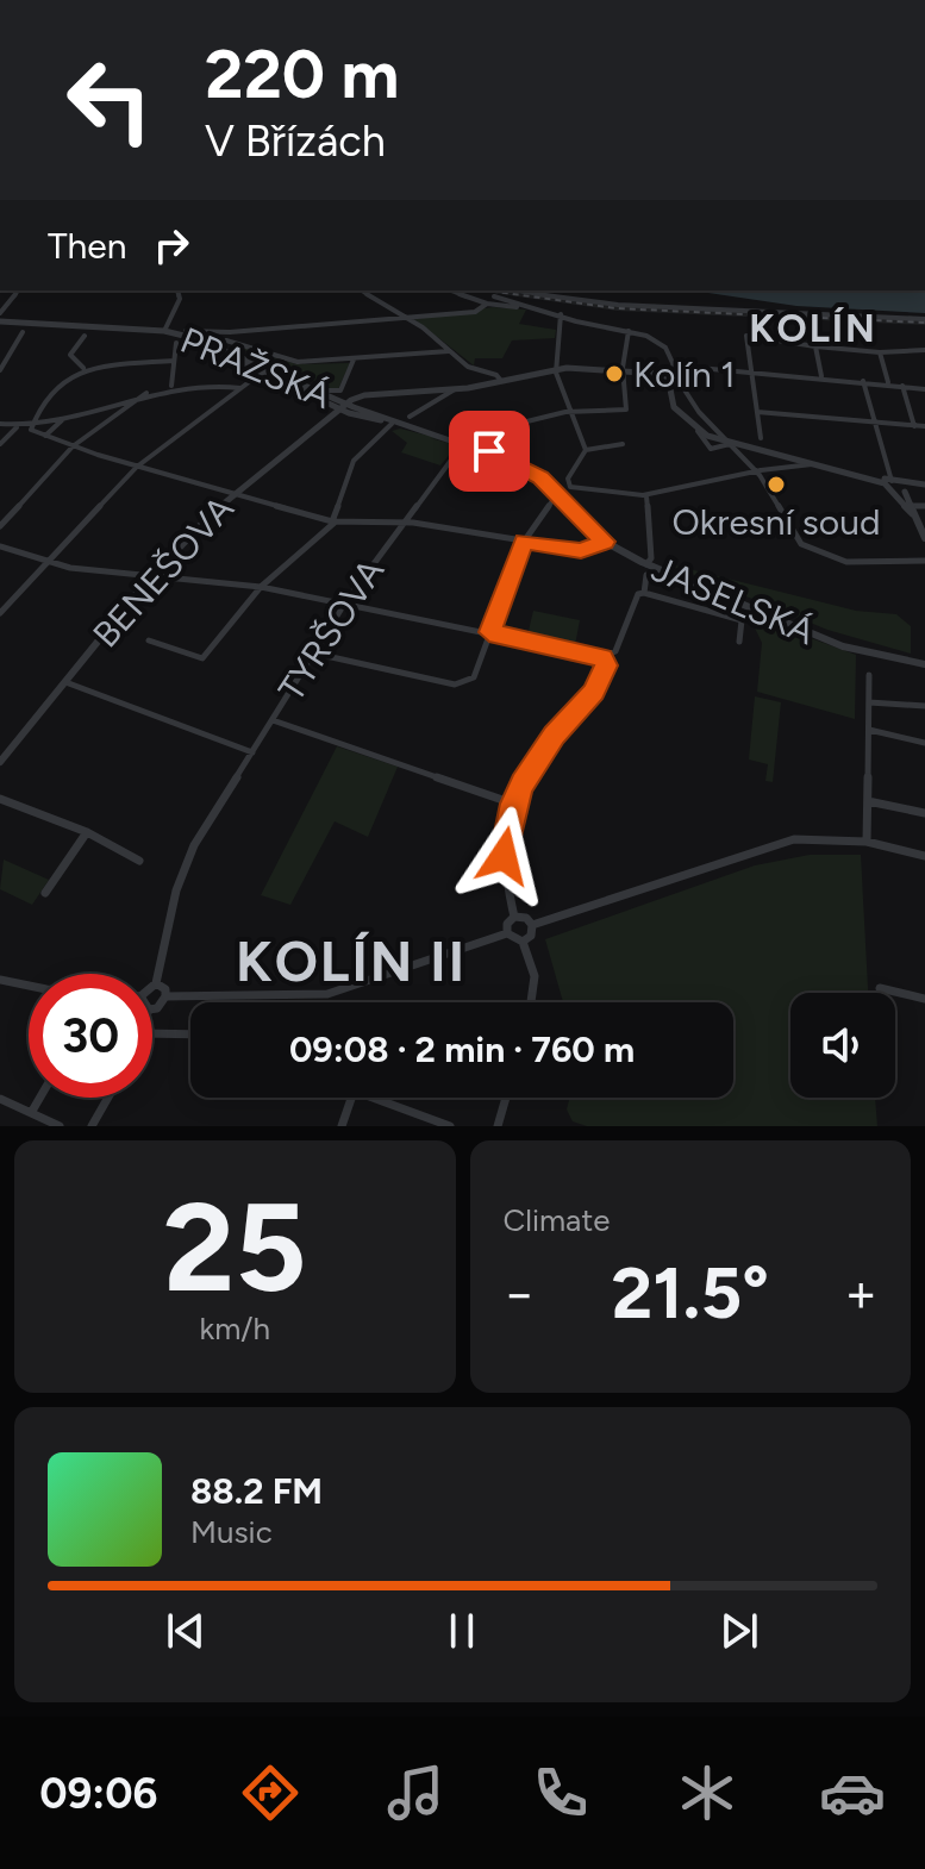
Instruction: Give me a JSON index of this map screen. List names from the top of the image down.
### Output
{
  "streets": {
    "street": [
      "PRAŽSKÁ",
      "BENEŠOVA",
      "JASELSKÁ",
      "TYRŠOVA"
    ]
  },
  "crossings": [
    ["PRAŽSKÁ", "BENEŠOVA"],
    ["PRAŽSKÁ", "JASELSKÁ"],
    ["BENEŠOVA", "JASELSKÁ"],
    ["JASELSKÁ", "TYRŠOVA"]
  ],
  "districts": ["KOLÍN", "KOLÍN II"],
  "places": ["Kolín 1", "Okresní soud"],
  "page": {
    "turn": ["220 m", "V Břízách"],
    "then": "Then",
    "limit": "30",
    "trip": "09:08 · 2 min · 760 m",
    "tile": [
      ["25", "km/h"],
      "Climate"
    ],
    "heat": ["−", "21.5°", "+"],
    "song": ["88.2 FM", "Music"],
    "tabs": "09:06"
  }
}
